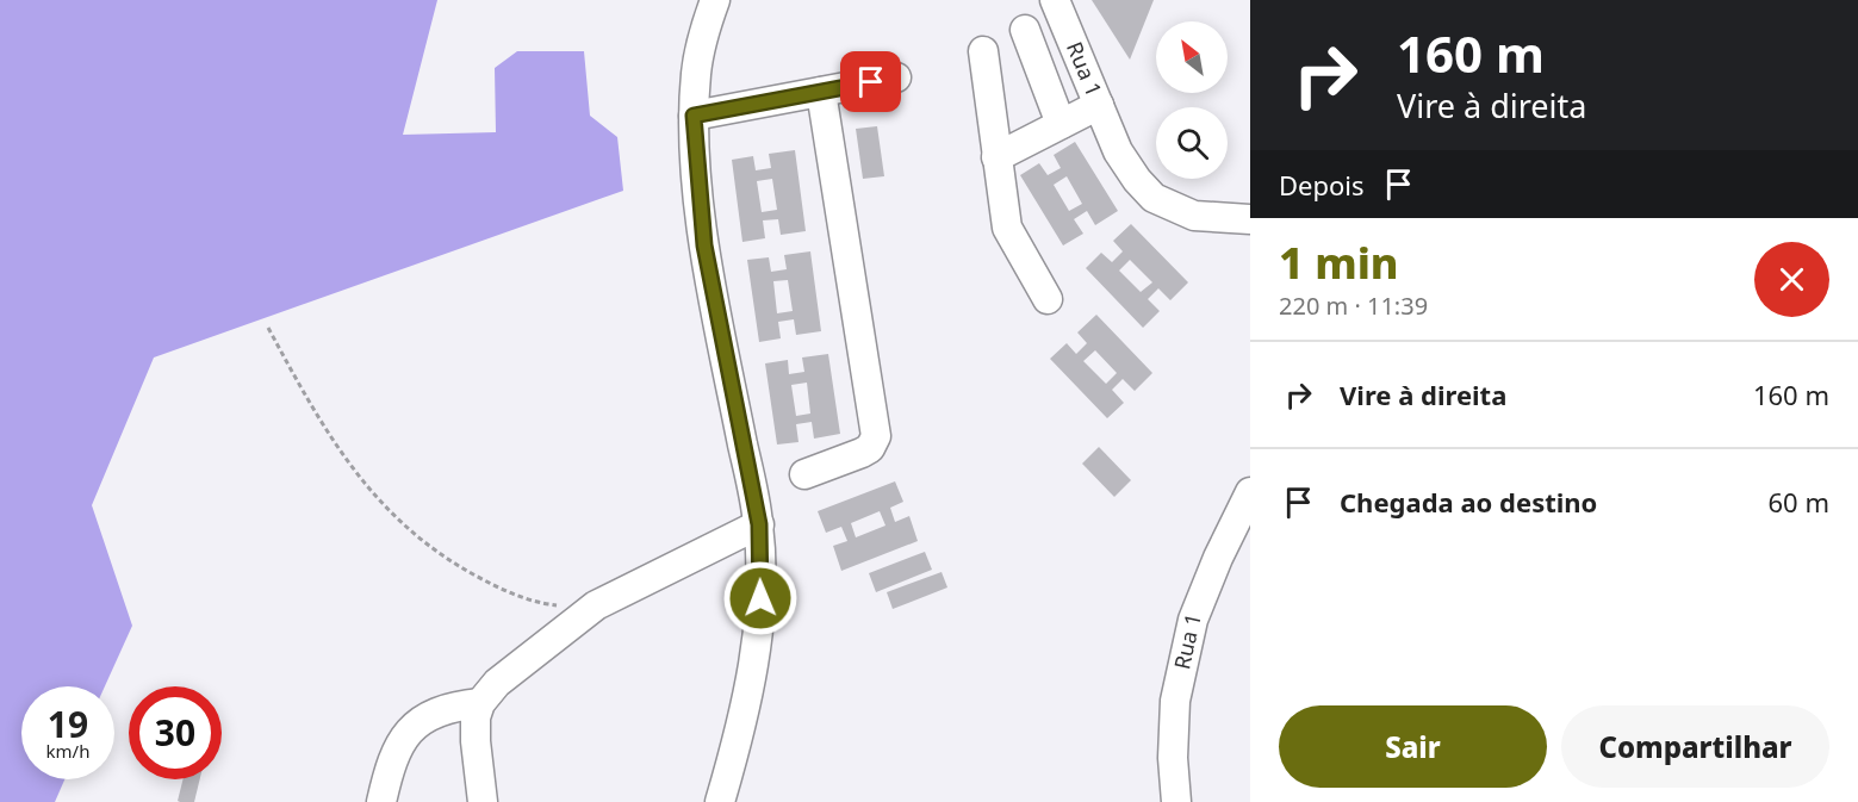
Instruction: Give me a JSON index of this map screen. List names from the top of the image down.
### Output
{
  "streets": {
    "street": ["Rua 1"]
  },
  "north": "top left",
  "page": {
    "turn": ["160 m", "Vire à direita"],
    "then": "Depois",
    "heading": ["1 min", "220 m · 11:39"],
    "list": [
      {
        "name": "Vire à direita",
        "value": "160 m"
      },
      {
        "name": "Chegada ao destino",
        "value": "60 m"
      }
    ],
    "speed": "19 km/h",
    "limit": "30",
    "buttons": ["Sair", "Compartilhar"]
  }
}
